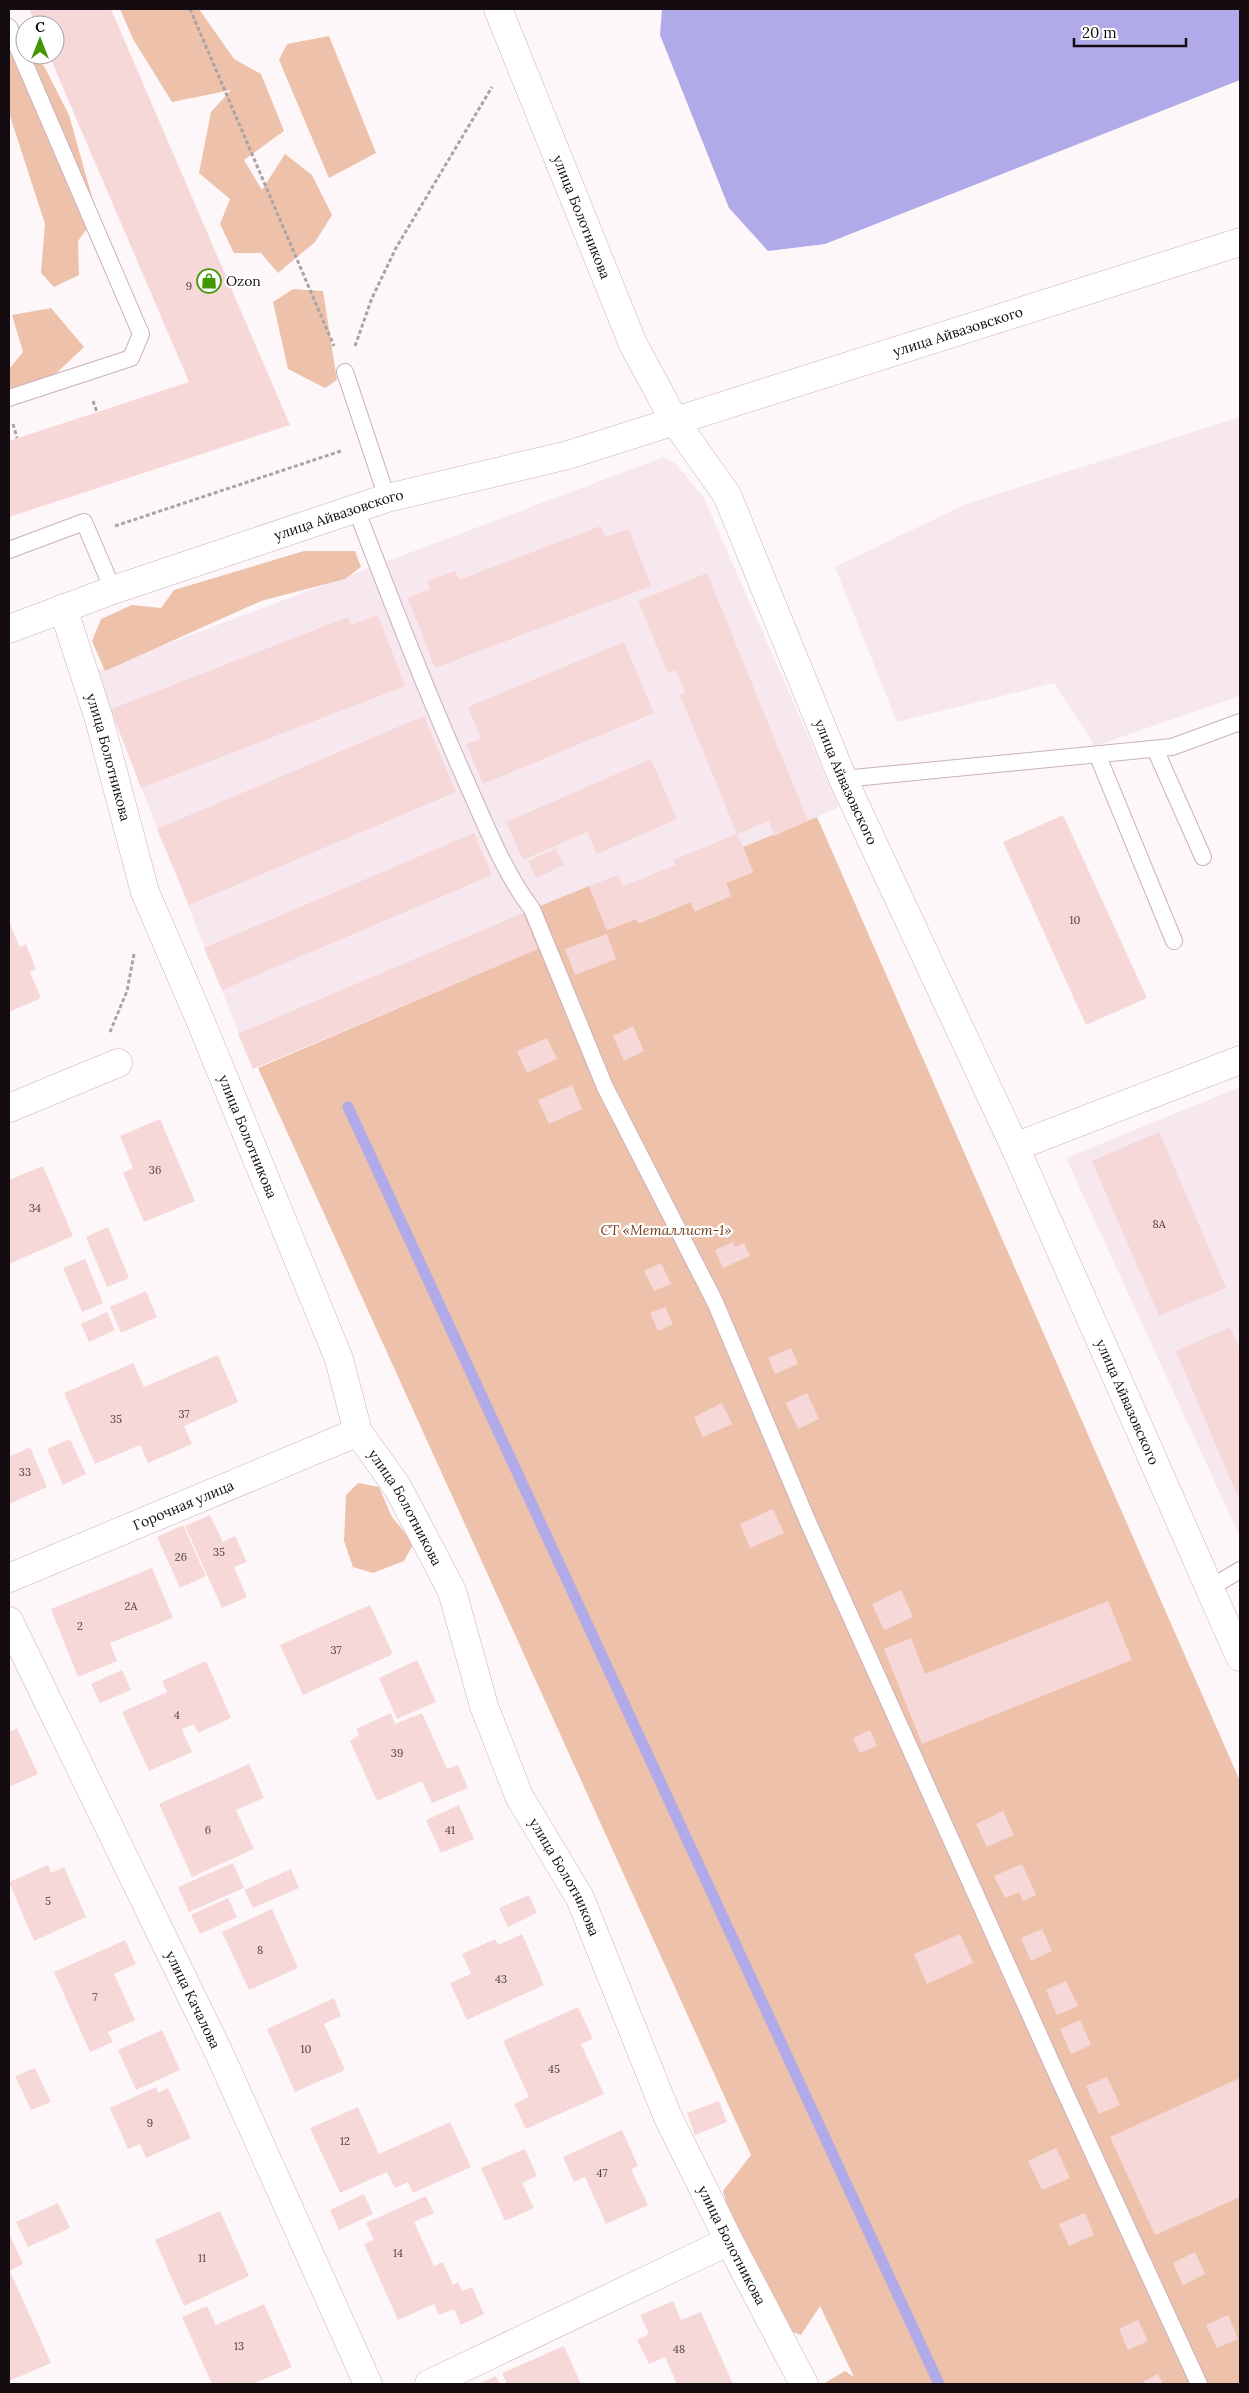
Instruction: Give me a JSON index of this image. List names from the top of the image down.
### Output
{
  "streets": {
    "street": [
      "улица Болотникова",
      "улица Айвазовского",
      "Горочная улица",
      "улица Качалова"
    ]
  },
  "crossings": [
    ["улица Болотникова", "улица Айвазовского"],
    ["улица Болотникова", "Горочная улица"]
  ],
  "parks": ["СТ «Металлист-1»"],
  "places": {
    "shop": ["Ozon"]
  },
  "house_numbers": [
    "9",
    "10",
    "36",
    "34",
    "8А",
    "37",
    "35",
    "33",
    "35",
    "26",
    "2А",
    "2",
    "37",
    "4",
    "39",
    "6",
    "41",
    "5",
    "8",
    "43",
    "7",
    "10",
    "45",
    "9",
    "12",
    "47",
    "14",
    "11",
    "13",
    "48"
  ],
  "scale_bar": "20 m",
  "north": "top"
}
